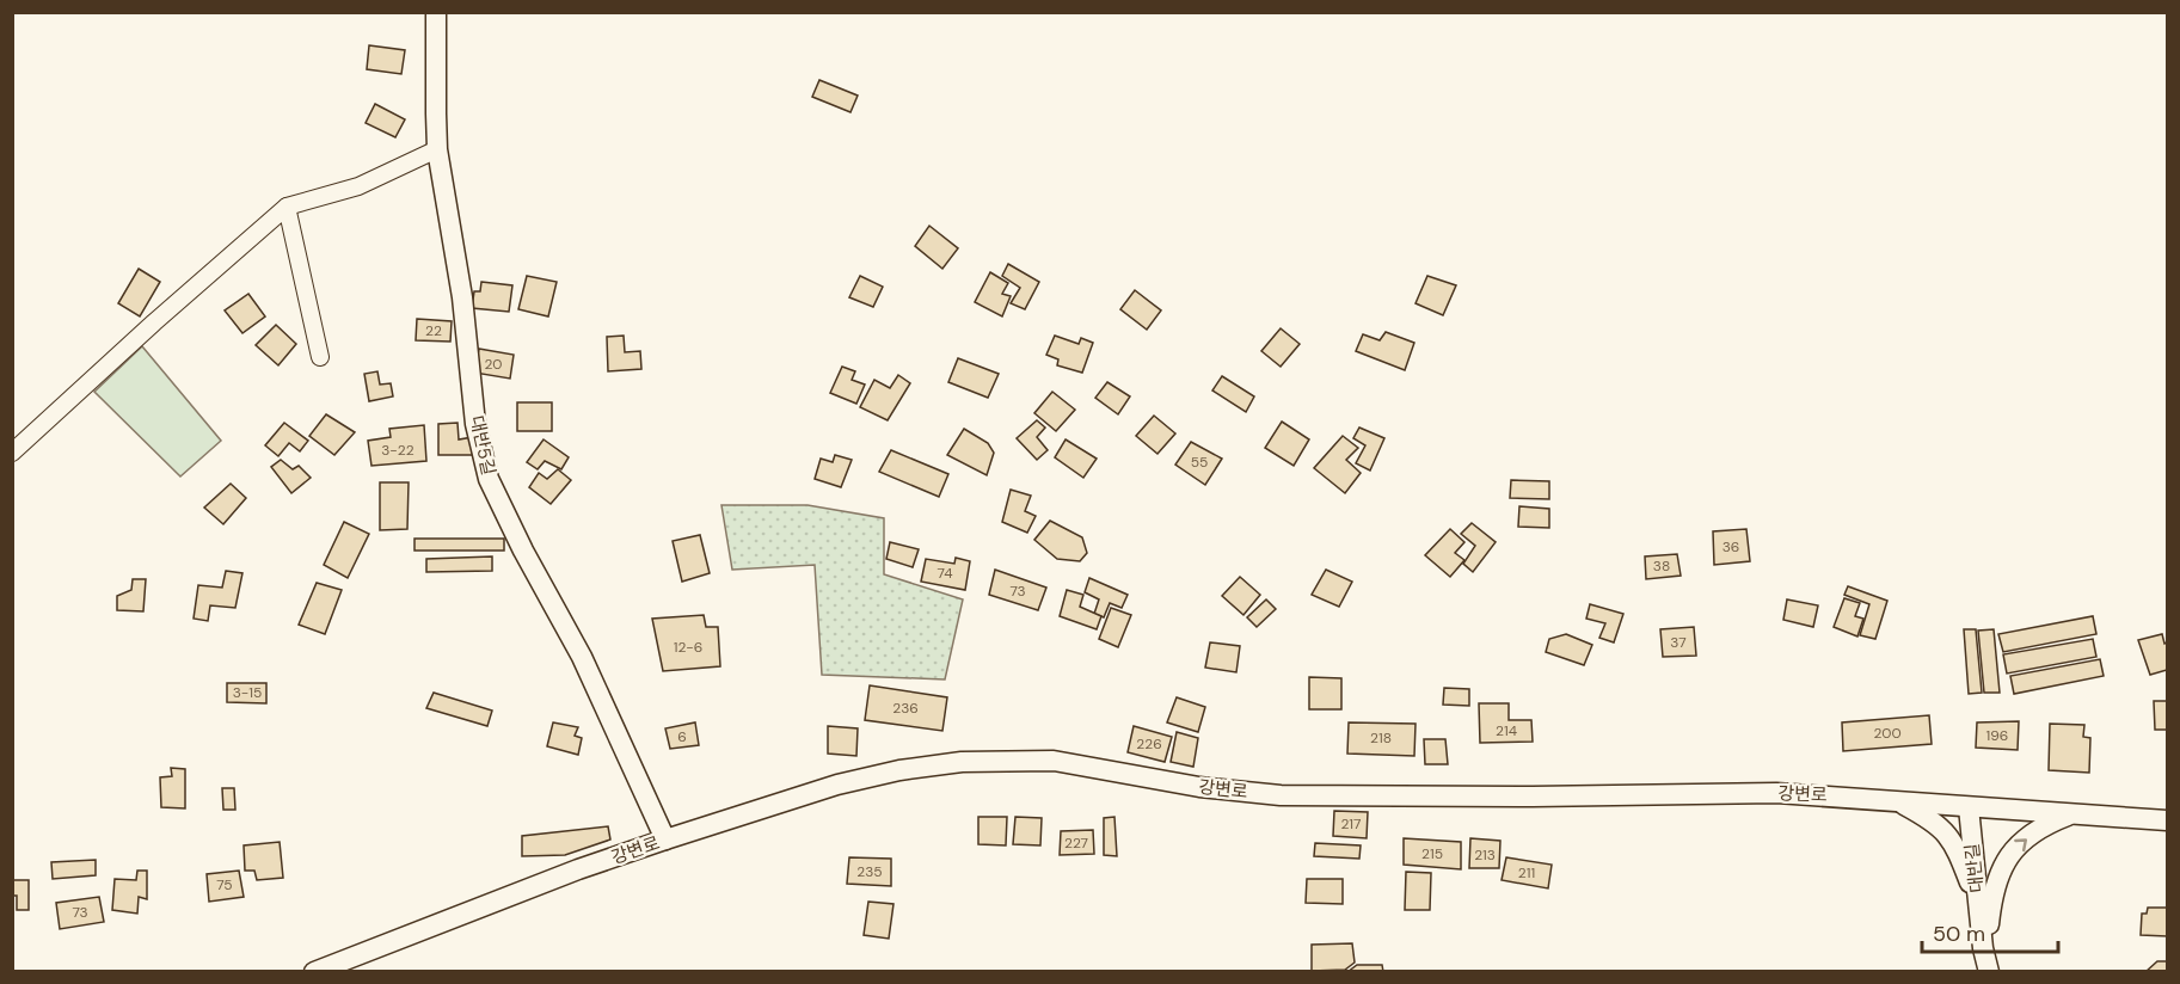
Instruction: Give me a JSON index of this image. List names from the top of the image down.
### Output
{
  "streets": {
    "street": ["대반5길", "강변로", "대반길"]
  },
  "crossings": [
    ["대반5길", "강변로"],
    ["강변로", "대반길"]
  ],
  "house_numbers": [
    "22",
    "20",
    "3-22",
    "55",
    "36",
    "38",
    "74",
    "73",
    "37",
    "12-6",
    "3-15",
    "236",
    "214",
    "200",
    "196",
    "6",
    "218",
    "226",
    "217",
    "227",
    "215",
    "213",
    "235",
    "211",
    "75",
    "73"
  ],
  "scale_bar": "50 m"
}
